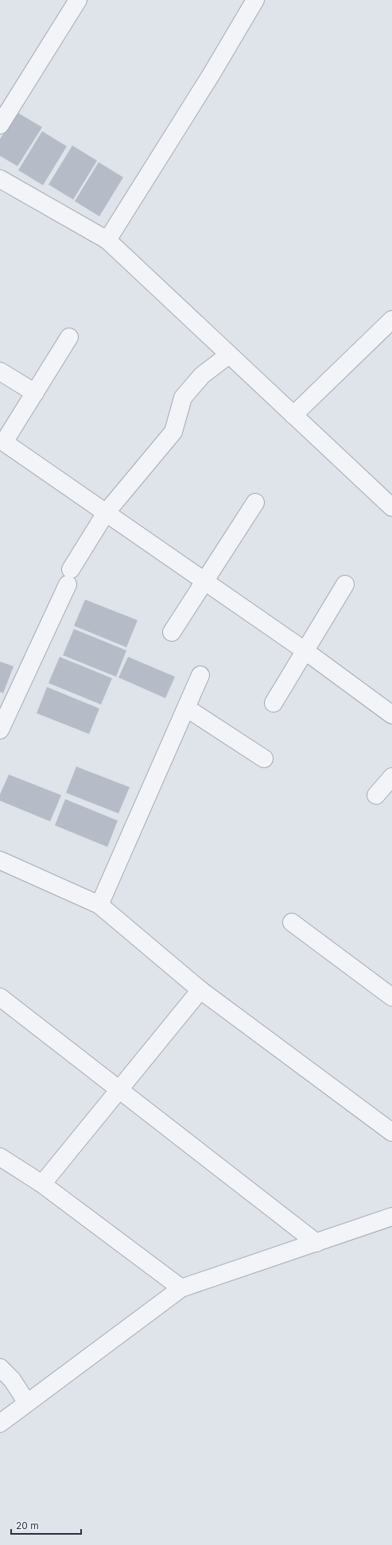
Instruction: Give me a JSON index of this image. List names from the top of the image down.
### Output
{
  "scale_bar": "20 m"
}
